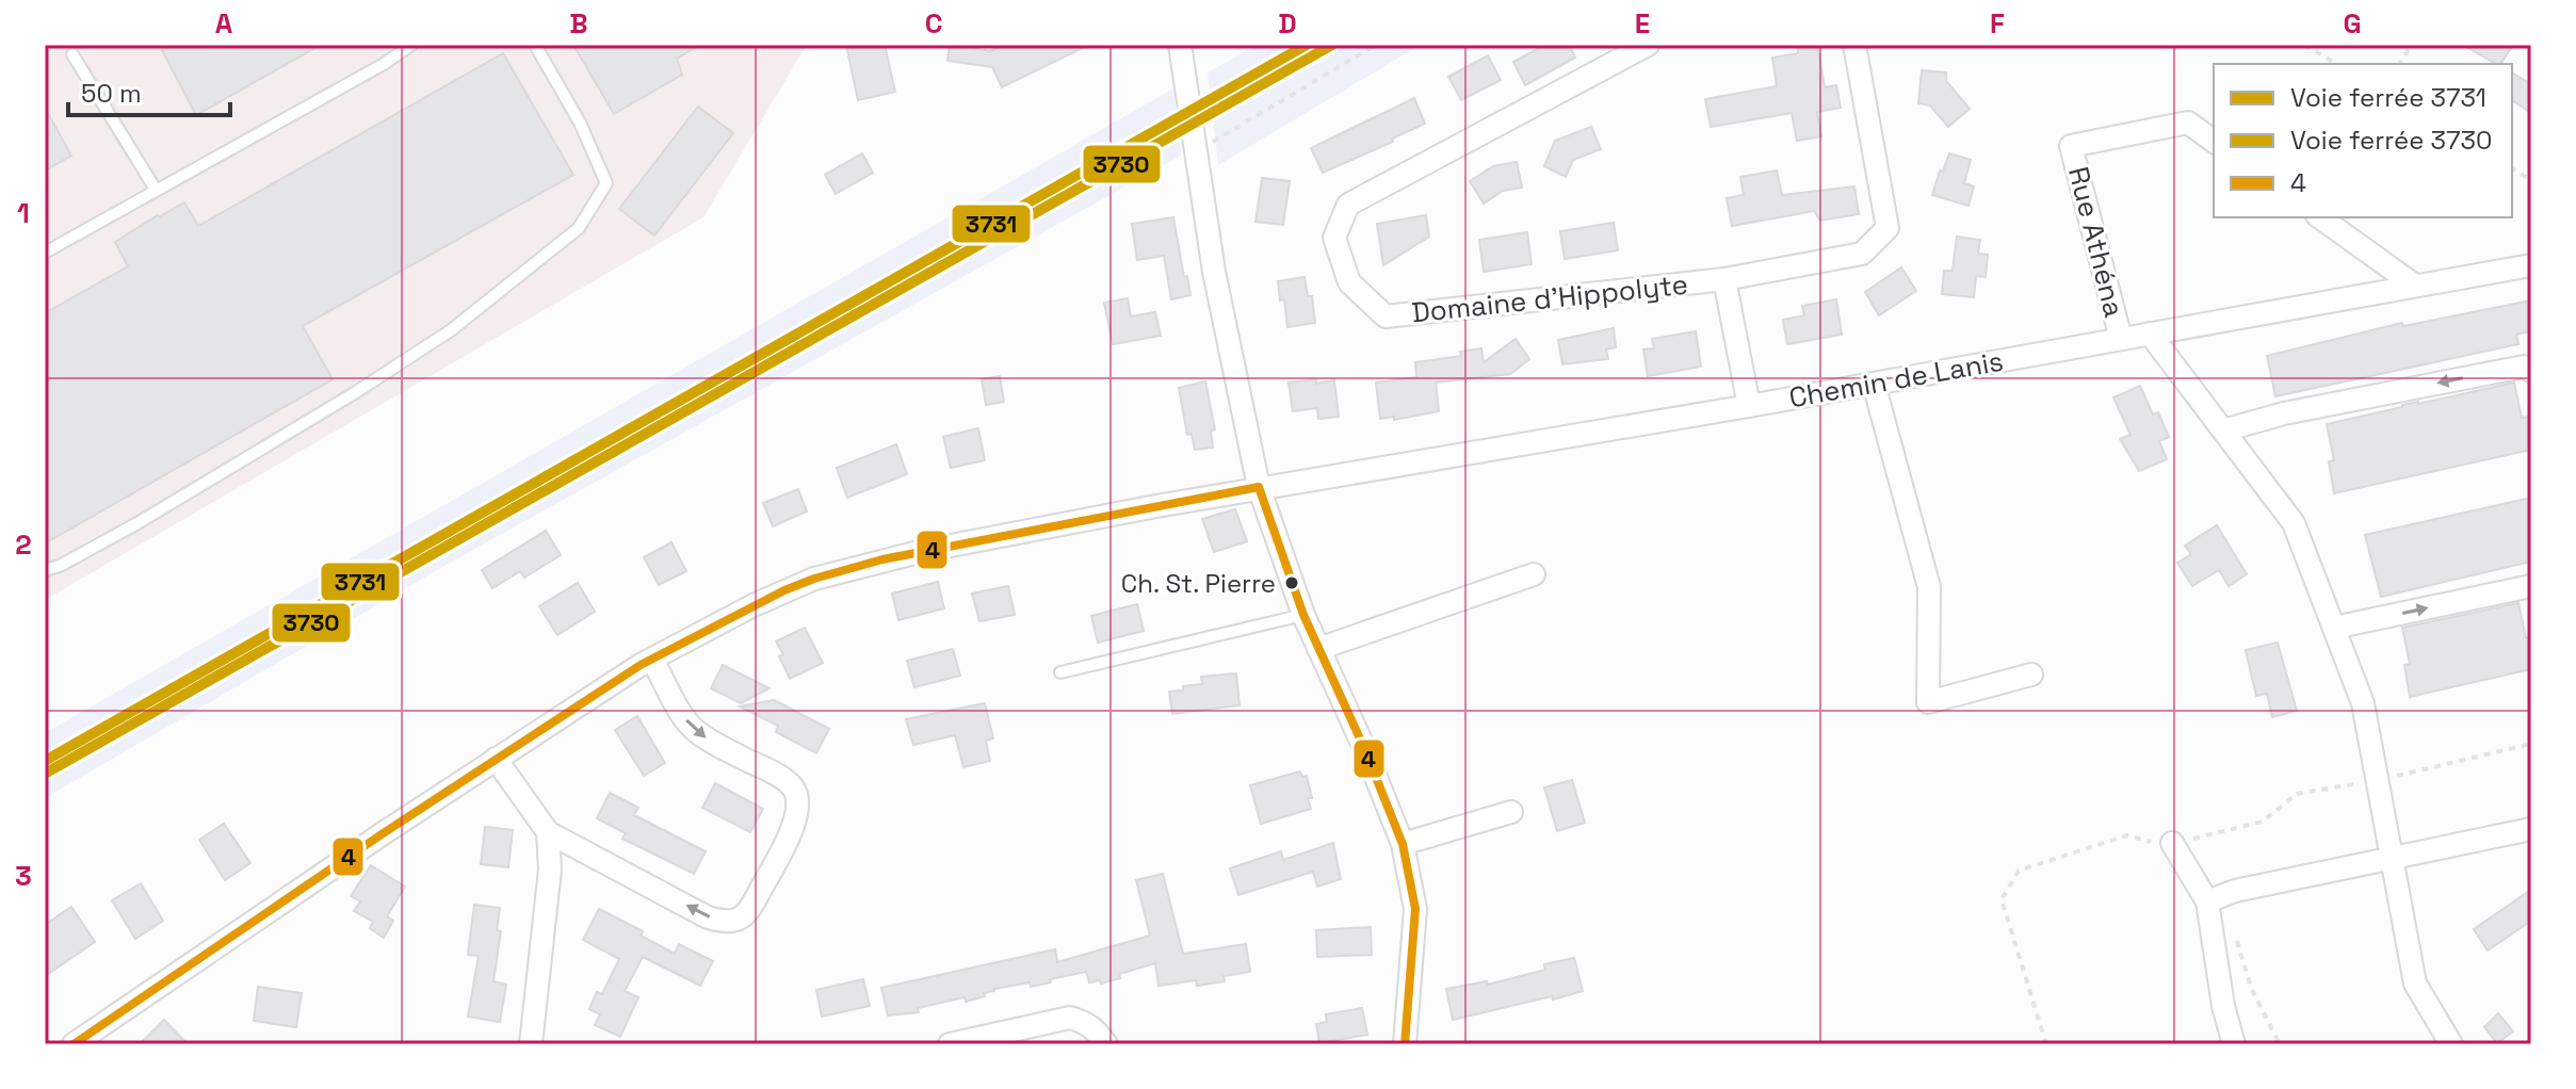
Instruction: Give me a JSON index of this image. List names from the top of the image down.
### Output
{
  "streets": {
    "street": ["Rue Athéna", "Domaine d'Hippolyte", "Chemin de Lanis"]
  },
  "crossings": [
    ["Rue Athéna", "Chemin de Lanis"],
    ["Domaine d'Hippolyte", "Chemin de Lanis"]
  ],
  "places": ["Ch. St. Pierre"],
  "lines": ["rail line 3731", "rail line 3730", "transit line 4"],
  "legend": ["Voie ferrée 3731", "Voie ferrée 3730", "4"],
  "scale_bar": "50 m",
  "grid": {
    "columns": [
      "A",
      "B",
      "C",
      "D",
      "E",
      "F",
      "G"
    ],
    "rows": ["1", "2", "3"]
  }
}
